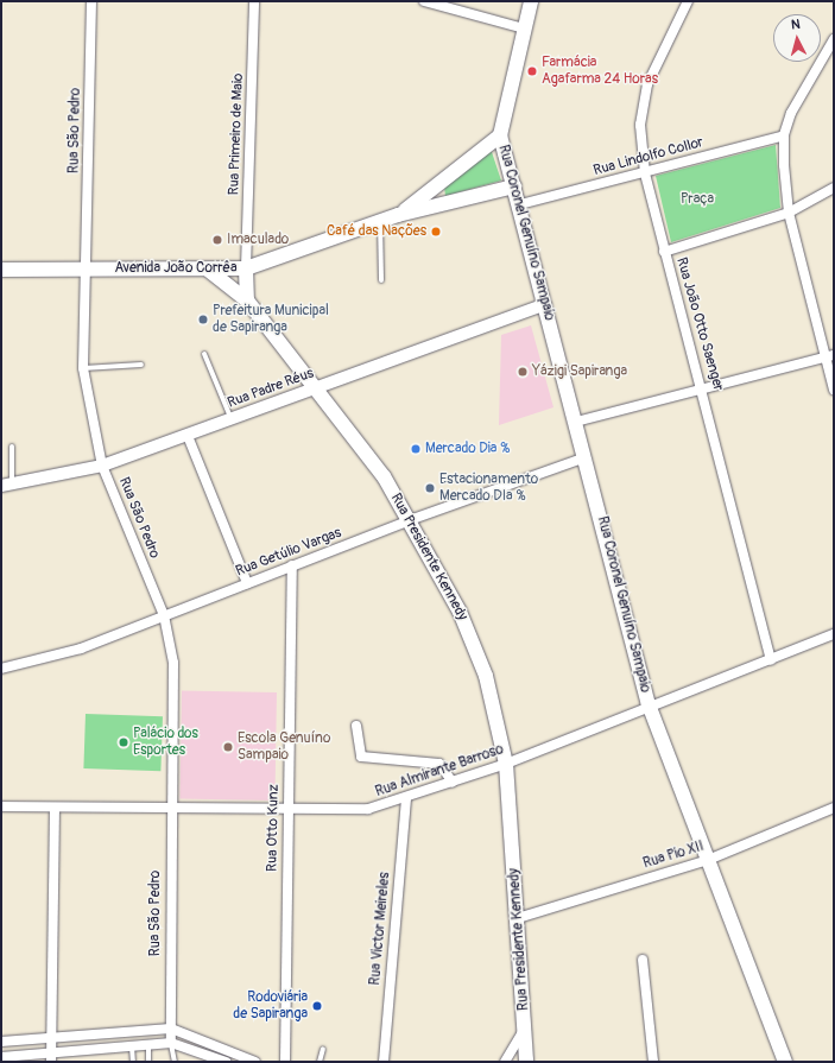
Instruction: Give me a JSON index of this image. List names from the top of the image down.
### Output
{
  "streets": {
    "main road": ["Rua Coronel Genuíno Sampaio", "Avenida João Corrêa", "Rua Presidente Kennedy"],
    "street": [
      "Rua São Pedro",
      "Rua Primeiro de Maio",
      "Rua Lindolfo Collor",
      "Rua João Otto Saenger",
      "Rua Padre Réus",
      "Rua Getúlio Vargas",
      "Rua Almirante Barroso",
      "Rua Otto Kunz",
      "Rua Pio XII",
      "Rua Victor Meireles"
    ]
  },
  "crossings": [
    ["Rua São Pedro", "Avenida João Corrêa"],
    ["Rua São Pedro", "Rua Padre Réus"],
    ["Rua São Pedro", "Rua Getúlio Vargas"],
    ["Rua São Pedro", "Rua Almirante Barroso"],
    ["Rua Primeiro de Maio", "Avenida João Corrêa"],
    ["Rua Lindolfo Collor", "Rua Coronel Genuíno Sampaio"],
    ["Rua Lindolfo Collor", "Rua João Otto Saenger"],
    ["Rua Coronel Genuíno Sampaio", "Avenida João Corrêa"],
    ["Rua Coronel Genuíno Sampaio", "Rua Padre Réus"],
    ["Rua Coronel Genuíno Sampaio", "Rua Getúlio Vargas"],
    ["Rua Coronel Genuíno Sampaio", "Rua Almirante Barroso"],
    ["Rua Coronel Genuíno Sampaio", "Rua Pio XII"],
    ["Avenida João Corrêa", "Rua Presidente Kennedy"],
    ["Rua João Otto Saenger", "Rua Almirante Barroso"],
    ["Rua Padre Réus", "Rua Presidente Kennedy"],
    ["Rua Getúlio Vargas", "Rua Presidente Kennedy"],
    ["Rua Getúlio Vargas", "Rua Otto Kunz"],
    ["Rua Presidente Kennedy", "Rua Almirante Barroso"],
    ["Rua Presidente Kennedy", "Rua Pio XII"],
    ["Rua Almirante Barroso", "Rua Otto Kunz"],
    ["Rua Almirante Barroso", "Rua Victor Meireles"]
  ],
  "parks": ["Praça"],
  "places": [
    "Farmácia Agafarma 24 Horas",
    "Café das Nações",
    "Imaculado",
    "Prefeitura Municipal de Sapiranga",
    "Yázigi Sapiranga",
    "Mercado Dia %",
    "Estacionamento Mercado DIa %",
    "Palácio dos Esportes",
    "Escola Genuíno Sampaio",
    "Rodoviária de Sapiranga"
  ],
  "north": "top"
}
